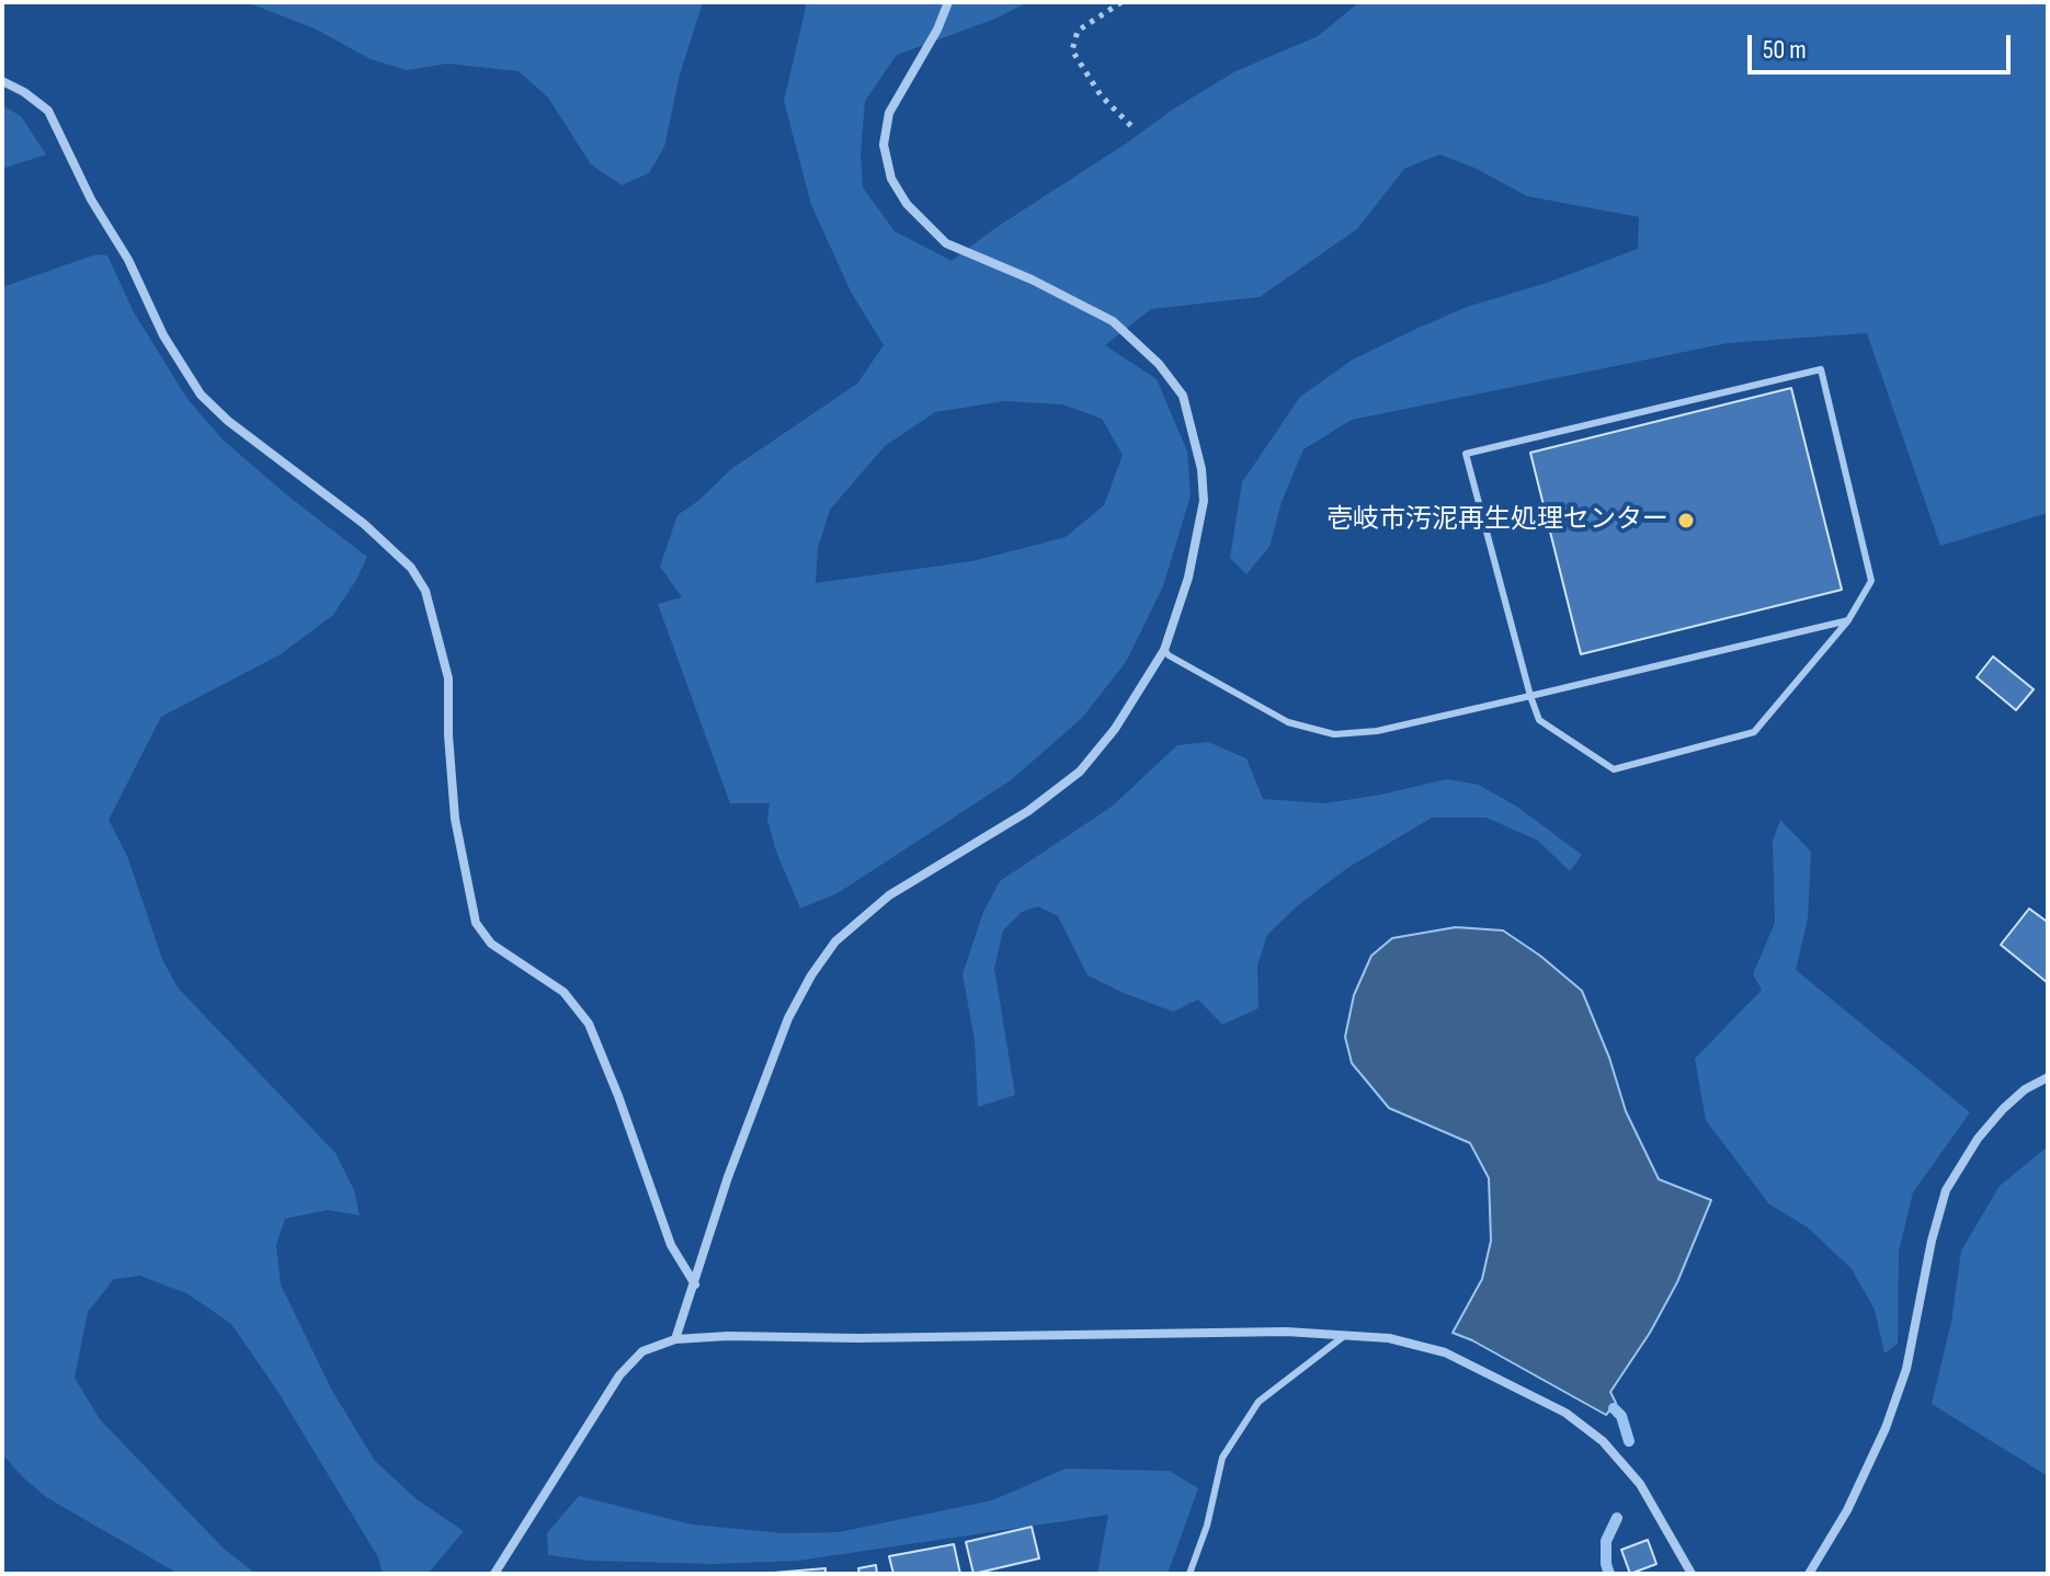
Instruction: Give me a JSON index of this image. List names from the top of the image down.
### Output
{
  "places": ["壱岐市汚泥再生処理センター"],
  "scale_bar": "50 m"
}
